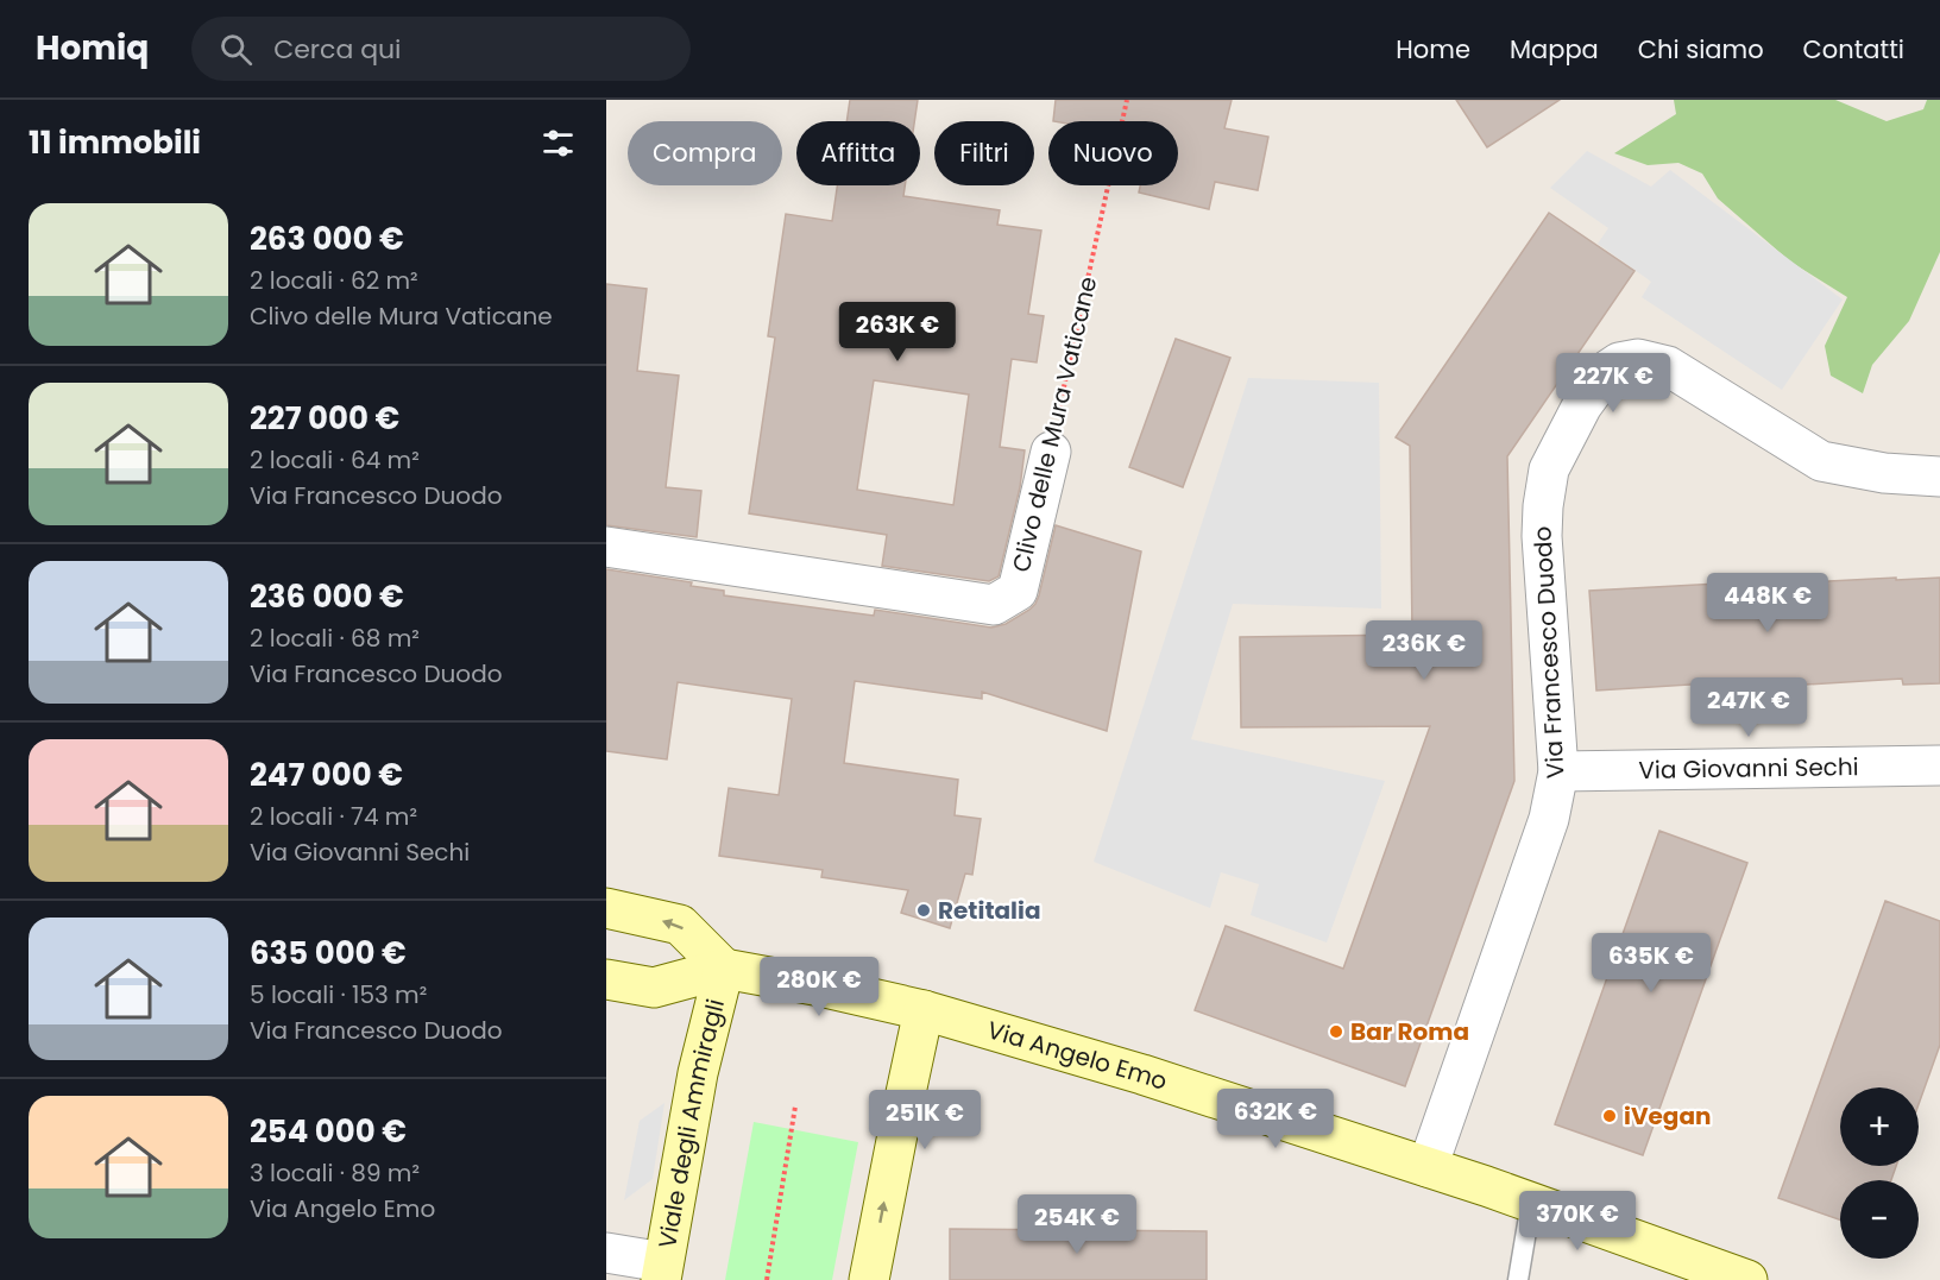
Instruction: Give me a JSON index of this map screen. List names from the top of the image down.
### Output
{
  "streets": {
    "main road": ["Via Angelo Emo", "Viale degli Ammiragli"],
    "street": ["Clivo delle Mura Vaticane", "Via Francesco Duodo", "Via Giovanni Sechi"]
  },
  "crossings": [
    ["Via Francesco Duodo", "Via Giovanni Sechi"],
    ["Via Francesco Duodo", "Via Angelo Emo"],
    ["Via Angelo Emo", "Viale degli Ammiragli"]
  ],
  "places": ["Retitalia", "Bar Roma", "iVegan"],
  "page": {
    "header": "Homiq",
    "search": "Cerca qui",
    "nav": [
      "Home",
      "Mappa",
      "Chi siamo",
      "Contatti"
    ],
    "heading": "11 immobili",
    "chip": [
      "Compra",
      "Affitta",
      "Filtri",
      "Nuovo"
    ],
    "list": [
      {
        "name": "263 000 €",
        "note": "2 locali · 62 m² · Clivo delle Mura Vaticane"
      },
      {
        "name": "227 000 €",
        "note": "2 locali · 64 m² · Via Francesco Duodo"
      },
      {
        "name": "236 000 €",
        "note": "2 locali · 68 m² · Via Francesco Duodo"
      },
      {
        "name": "247 000 €",
        "note": "2 locali · 74 m² · Via Giovanni Sechi"
      },
      {
        "name": "635 000 €",
        "note": "5 locali · 153 m² · Via Francesco Duodo"
      },
      {
        "name": "254 000 €",
        "note": "3 locali · 89 m² · Via Angelo Emo"
      }
    ],
    "price": [
      "263K €",
      "227K €",
      "448K €",
      "236K €",
      "247K €",
      "635K €",
      "280K €",
      "632K €",
      "251K €",
      "370K €",
      "254K €"
    ],
    "map_buttons": ["+", "−"]
  }
}
